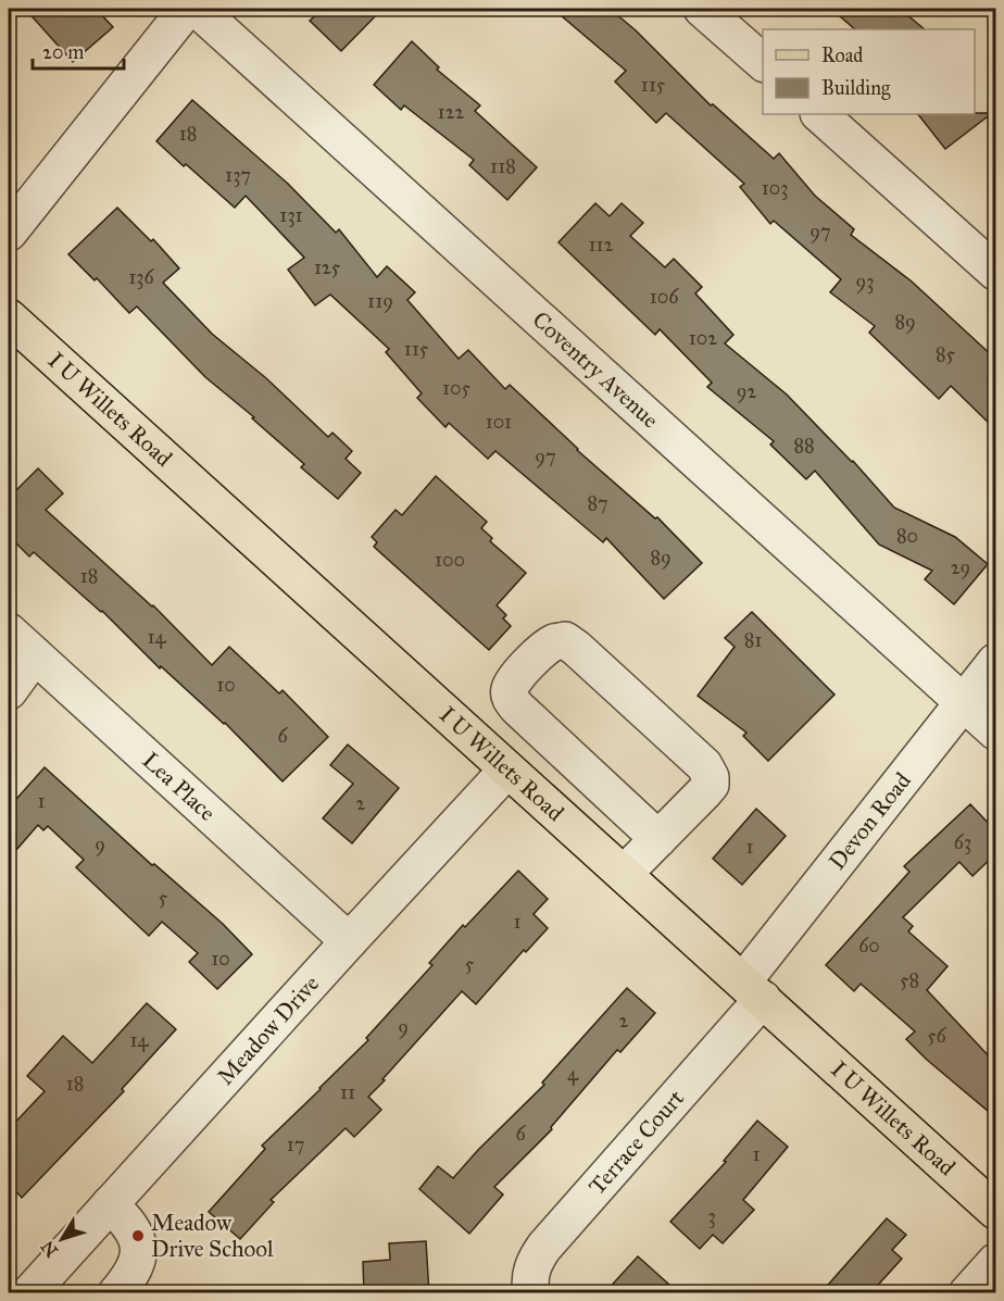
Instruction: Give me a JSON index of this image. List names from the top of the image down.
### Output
{
  "streets": {
    "main road": ["I U Willets Road"],
    "street": [
      "Coventry Avenue",
      "Lea Place",
      "Devon Road",
      "Meadow Drive",
      "Terrace Court"
    ]
  },
  "crossings": [
    ["Coventry Avenue", "Devon Road"],
    ["I U Willets Road", "Devon Road"],
    ["I U Willets Road", "Meadow Drive"],
    ["I U Willets Road", "Terrace Court"],
    ["Lea Place", "Meadow Drive"],
    ["Devon Road", "Terrace Court"]
  ],
  "places": ["Meadow Drive School"],
  "house_numbers": [
    "115",
    "122",
    "18",
    "118",
    "137",
    "103",
    "131",
    "97",
    "112",
    "125",
    "136",
    "93",
    "106",
    "119",
    "89",
    "102",
    "115",
    "85",
    "105",
    "92",
    "101",
    "88",
    "97",
    "87",
    "80",
    "89",
    "100",
    "29",
    "18",
    "14",
    "81",
    "10",
    "6",
    "1",
    "2",
    "63",
    "9",
    "1",
    "5",
    "1",
    "60",
    "10",
    "5",
    "58",
    "2",
    "9",
    "56",
    "14",
    "4",
    "18",
    "11",
    "6",
    "17",
    "1",
    "3"
  ],
  "legend": ["Road", "Building"],
  "scale_bar": "20 m",
  "north": "bottom left"
}
